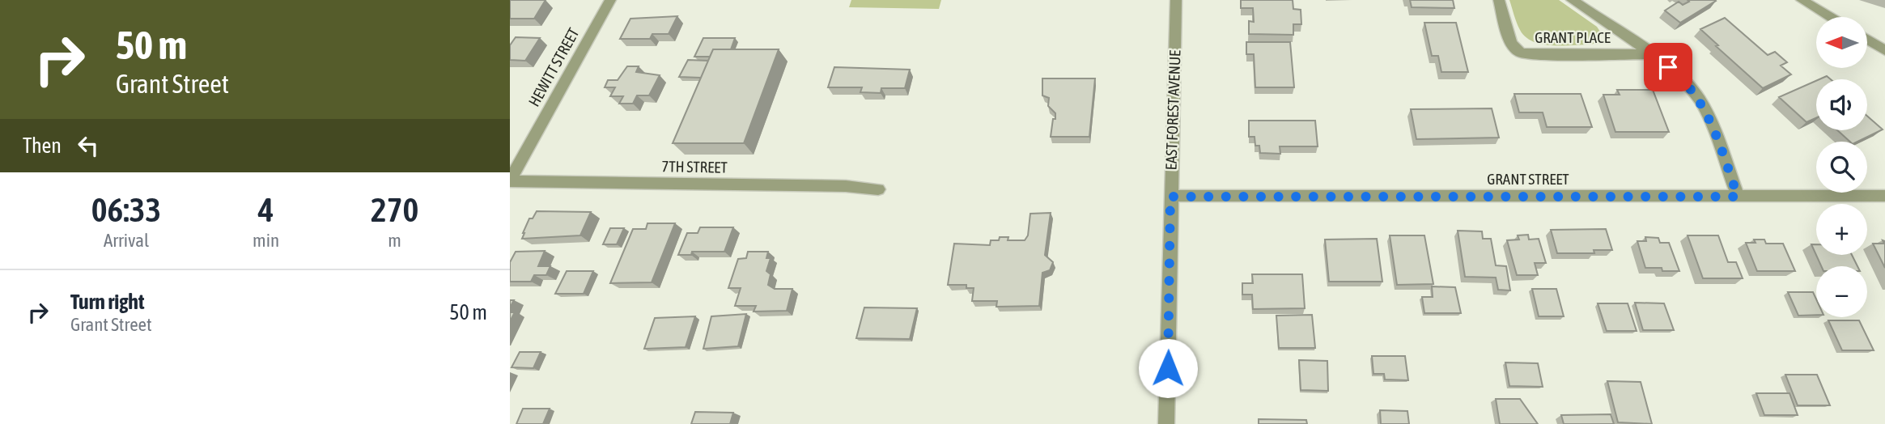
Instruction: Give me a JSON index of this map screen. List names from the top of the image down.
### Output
{
  "streets": {
    "street": [
      "GRANT PLACE",
      "HEWITT STREET",
      "EAST FOREST AVENUE",
      "7TH STREET",
      "GRANT STREET"
    ]
  },
  "crossings": [
    ["GRANT PLACE", "GRANT STREET"],
    ["HEWITT STREET", "7TH STREET"],
    ["EAST FOREST AVENUE", "GRANT STREET"]
  ],
  "north": "left",
  "page": {
    "turn": ["50 m", "Grant Street"],
    "map_buttons": ["+", "−"],
    "then": "Then",
    "eta": [
      "06:33",
      "Arrival",
      "4",
      "min",
      "270",
      "m"
    ],
    "list": [
      {
        "name": "Turn right",
        "note": "Grant Street",
        "value": "50 m"
      }
    ]
  }
}
